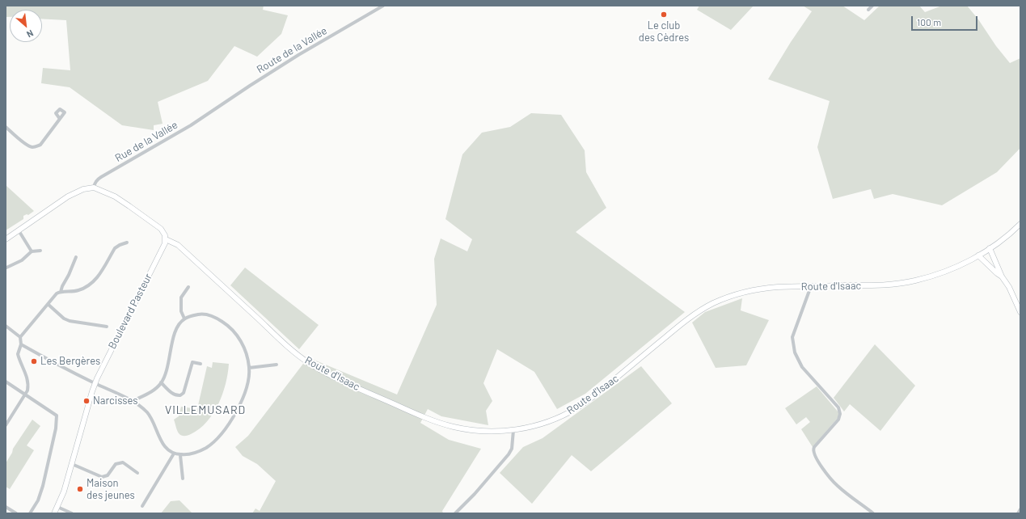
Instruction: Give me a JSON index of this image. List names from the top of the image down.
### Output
{
  "streets": {
    "street": [
      "Route de la Vallée",
      "Rue de la Vallée",
      "Route d'Isaac",
      "Boulevard Pasteur"
    ]
  },
  "crossings": [
    ["Route de la Vallée", "Rue de la Vallée"],
    ["Route d'Isaac", "Boulevard Pasteur"]
  ],
  "districts": ["VILLEMUSARD"],
  "places": [
    "Le club des Cèdres",
    "Les Bergères",
    "Narcisses",
    "Maison des jeunes"
  ],
  "scale_bar": "100 m",
  "north": "bottom right"
}
